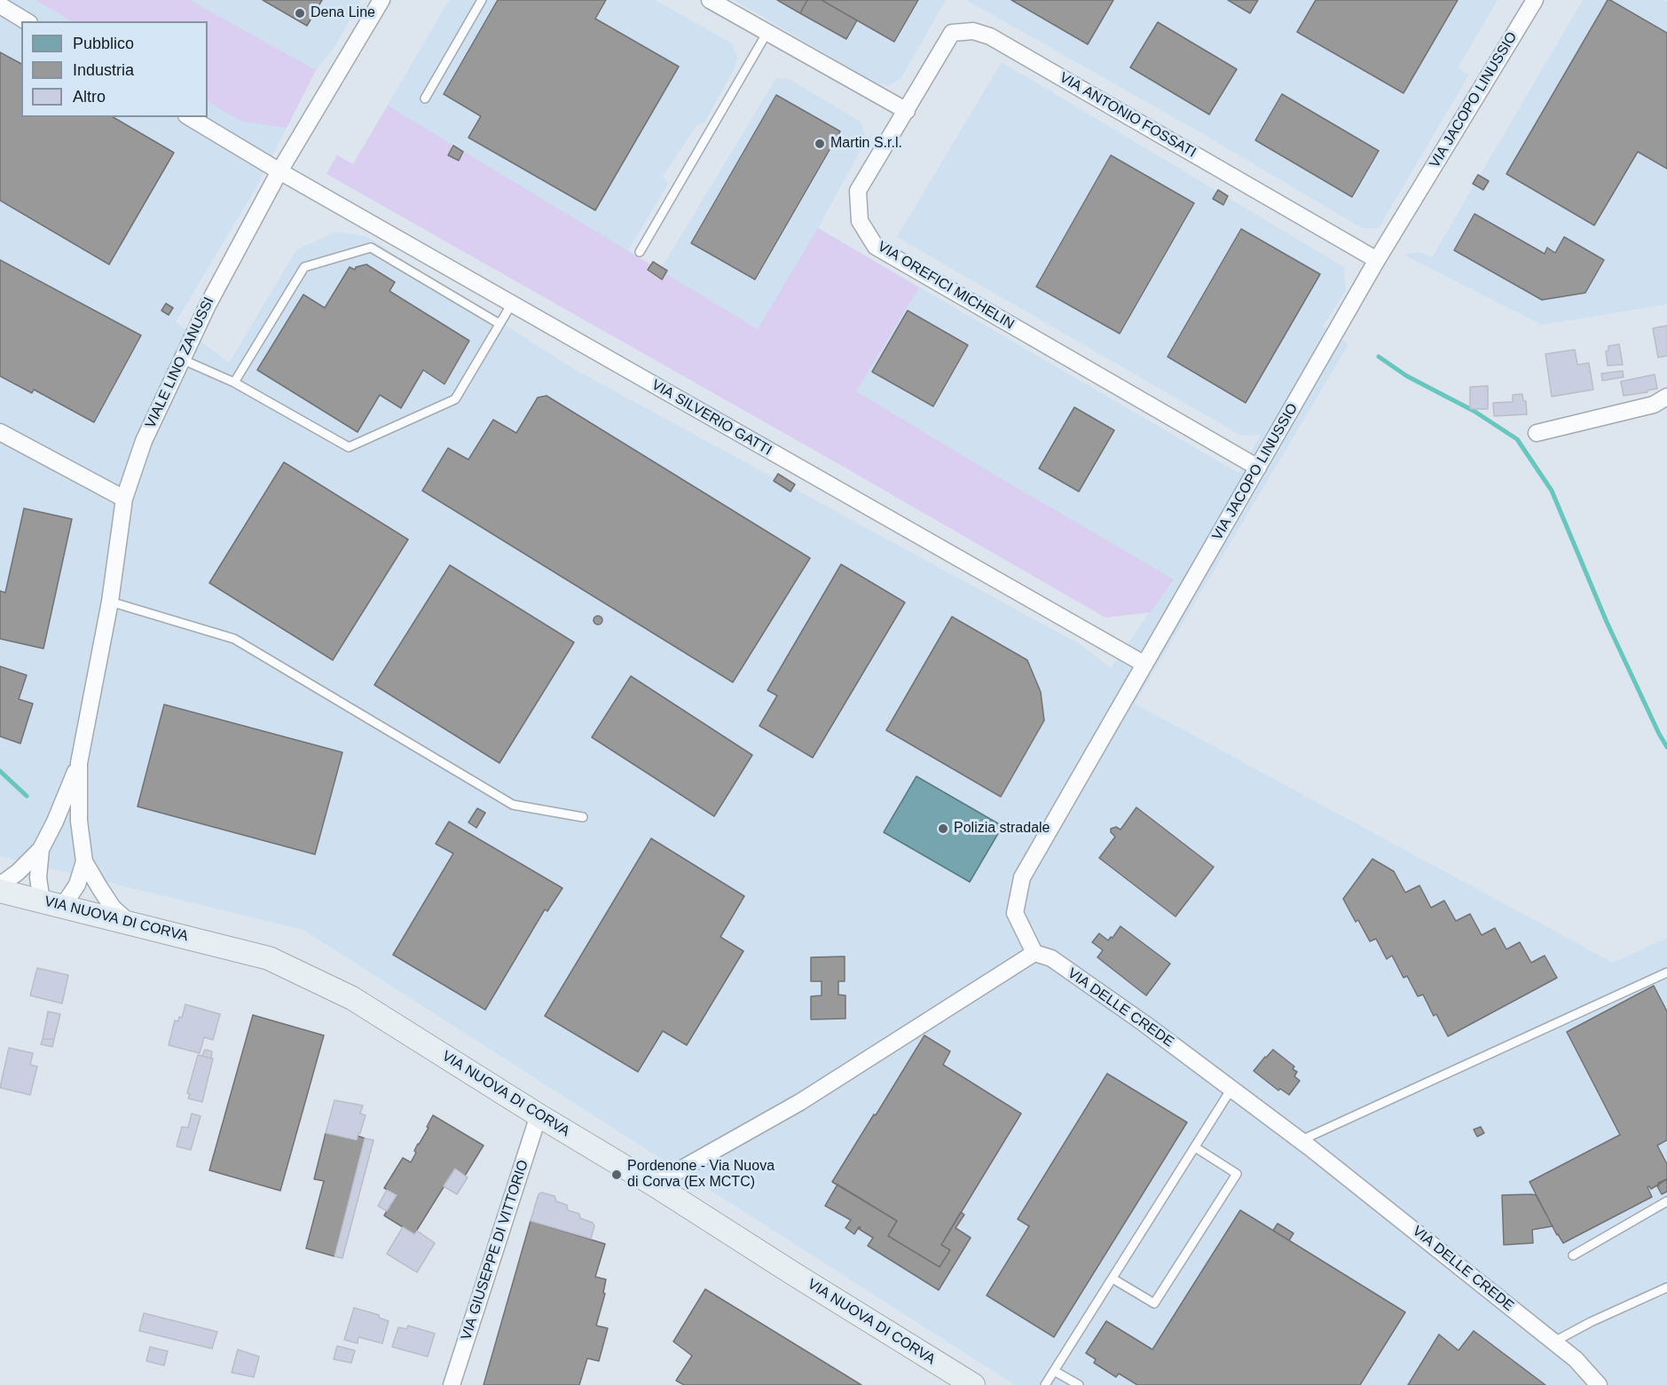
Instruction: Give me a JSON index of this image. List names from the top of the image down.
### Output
{
  "streets": {
    "main road": ["VIA NUOVA DI CORVA"],
    "street": [
      "VIA JACOPO LINUSSIO",
      "VIA ANTONIO FOSSATI",
      "VIA OREFICI MICHELIN",
      "VIALE LINO ZANUSSI",
      "VIA SILVERIO GATTI",
      "VIA DELLE CREDE",
      "VIA GIUSEPPE DI VITTORIO"
    ]
  },
  "crossings": [
    ["VIA JACOPO LINUSSIO", "VIA ANTONIO FOSSATI"],
    ["VIA JACOPO LINUSSIO", "VIA OREFICI MICHELIN"],
    ["VIA JACOPO LINUSSIO", "VIA SILVERIO GATTI"],
    ["VIA JACOPO LINUSSIO", "VIA DELLE CREDE"],
    ["VIA ANTONIO FOSSATI", "VIA OREFICI MICHELIN"],
    ["VIALE LINO ZANUSSI", "VIA SILVERIO GATTI"],
    ["VIALE LINO ZANUSSI", "VIA NUOVA DI CORVA"],
    ["VIA NUOVA DI CORVA", "VIA GIUSEPPE DI VITTORIO"]
  ],
  "places": [
    "Dena Line",
    "Martin S.r.l.",
    "Polizia stradale",
    "Pordenone - Via Nuova di Corva (Ex MCTC)"
  ],
  "legend": ["Pubblico", "Industria", "Altro"]
}
